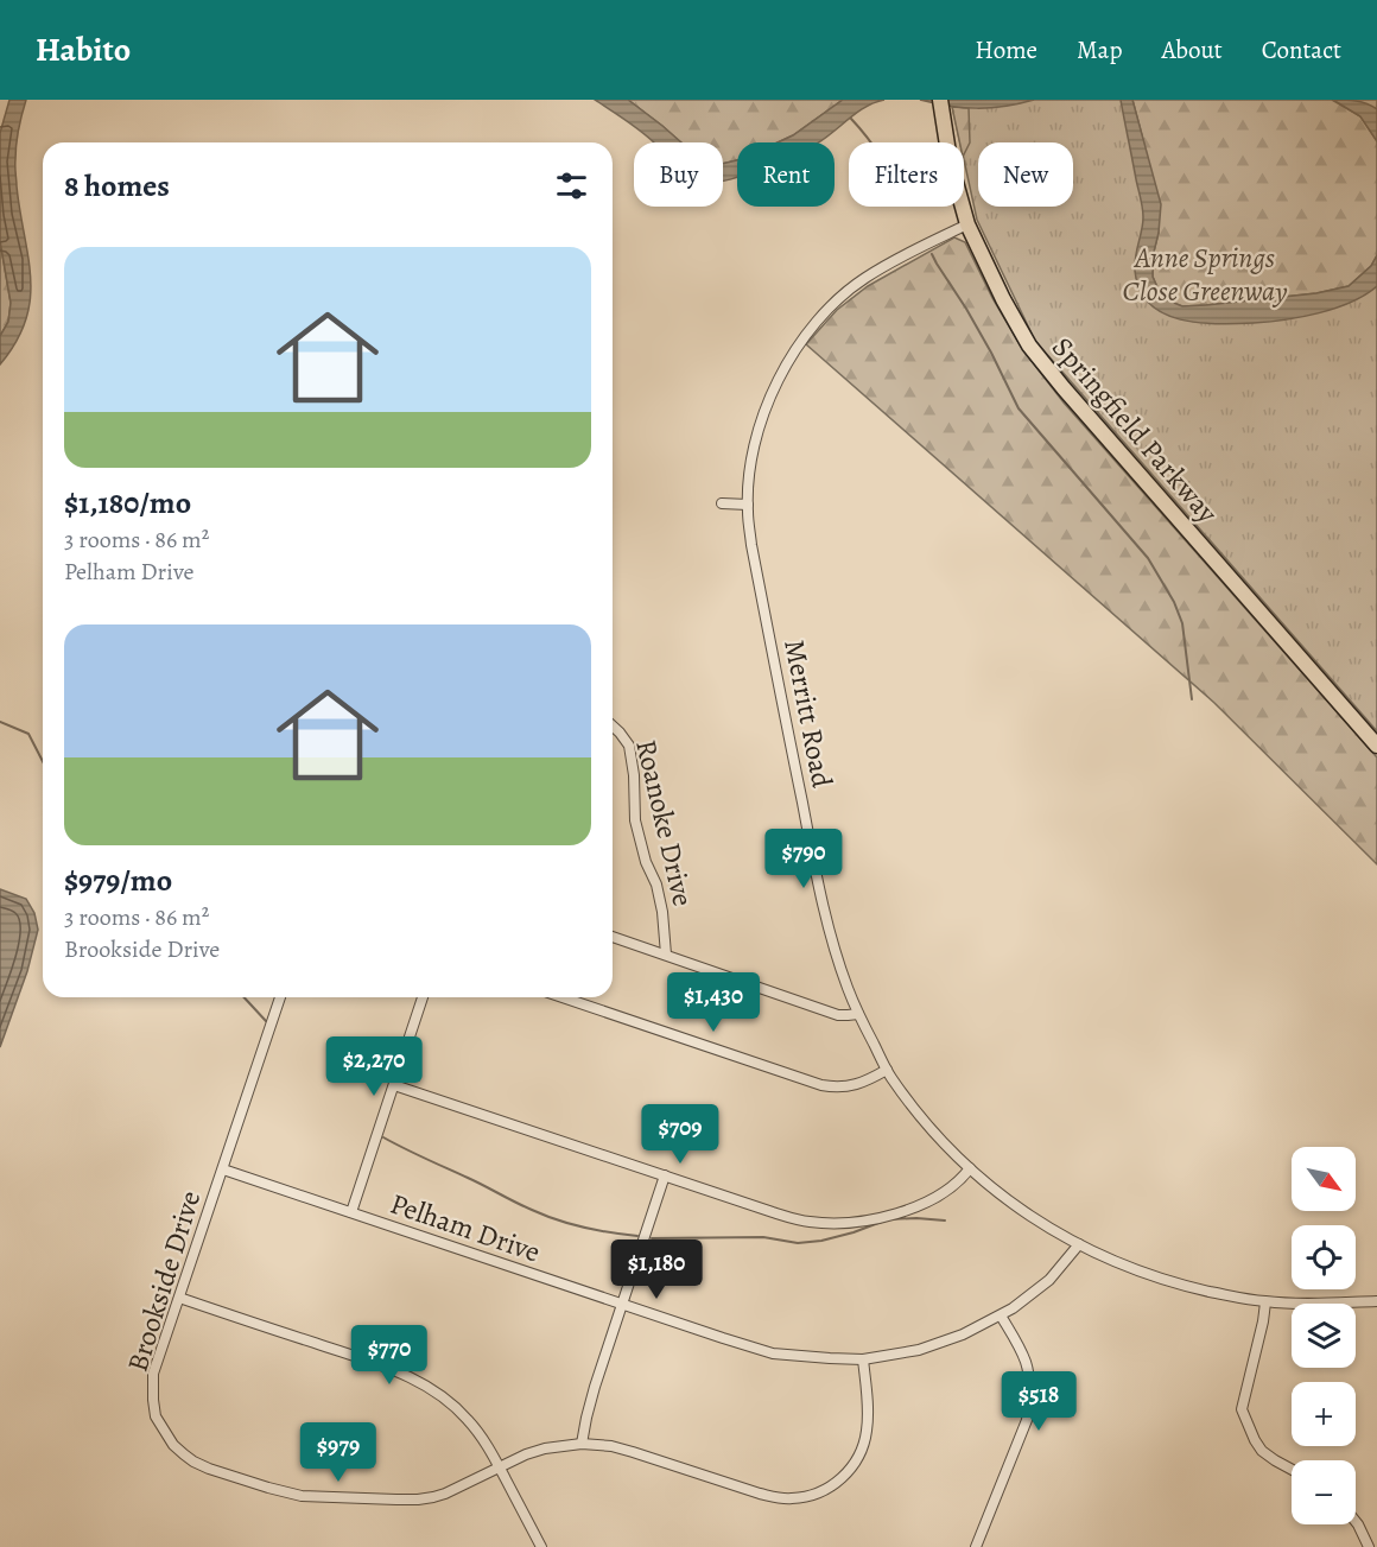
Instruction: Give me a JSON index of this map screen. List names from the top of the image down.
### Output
{
  "streets": {
    "main road": ["Springfield Parkway"],
    "street": [
      "Merritt Road",
      "Roanoke Drive",
      "Pelham Drive",
      "Brookside Drive"
    ]
  },
  "crossings": [
    ["Springfield Parkway", "Merritt Road"],
    ["Merritt Road", "Pelham Drive"],
    ["Pelham Drive", "Brookside Drive"]
  ],
  "parks": ["Anne Springs Close Greenway"],
  "north": "bottom right",
  "page": {
    "header": "Habito",
    "nav": [
      "Home",
      "Map",
      "About",
      "Contact"
    ],
    "chip": [
      "Buy",
      "Rent",
      "Filters",
      "New"
    ],
    "heading": "8 homes",
    "list": [
      {
        "name": "$1,180/mo",
        "note": "3 rooms · 86 m² · Pelham Drive"
      },
      {
        "name": "$979/mo",
        "note": "3 rooms · 86 m² · Brookside Drive"
      }
    ],
    "price": [
      "$790",
      "$1,430",
      "$2,270",
      "$709",
      "$1,180",
      "$770",
      "$518",
      "$979"
    ],
    "map_buttons": ["+", "−"]
  }
}
